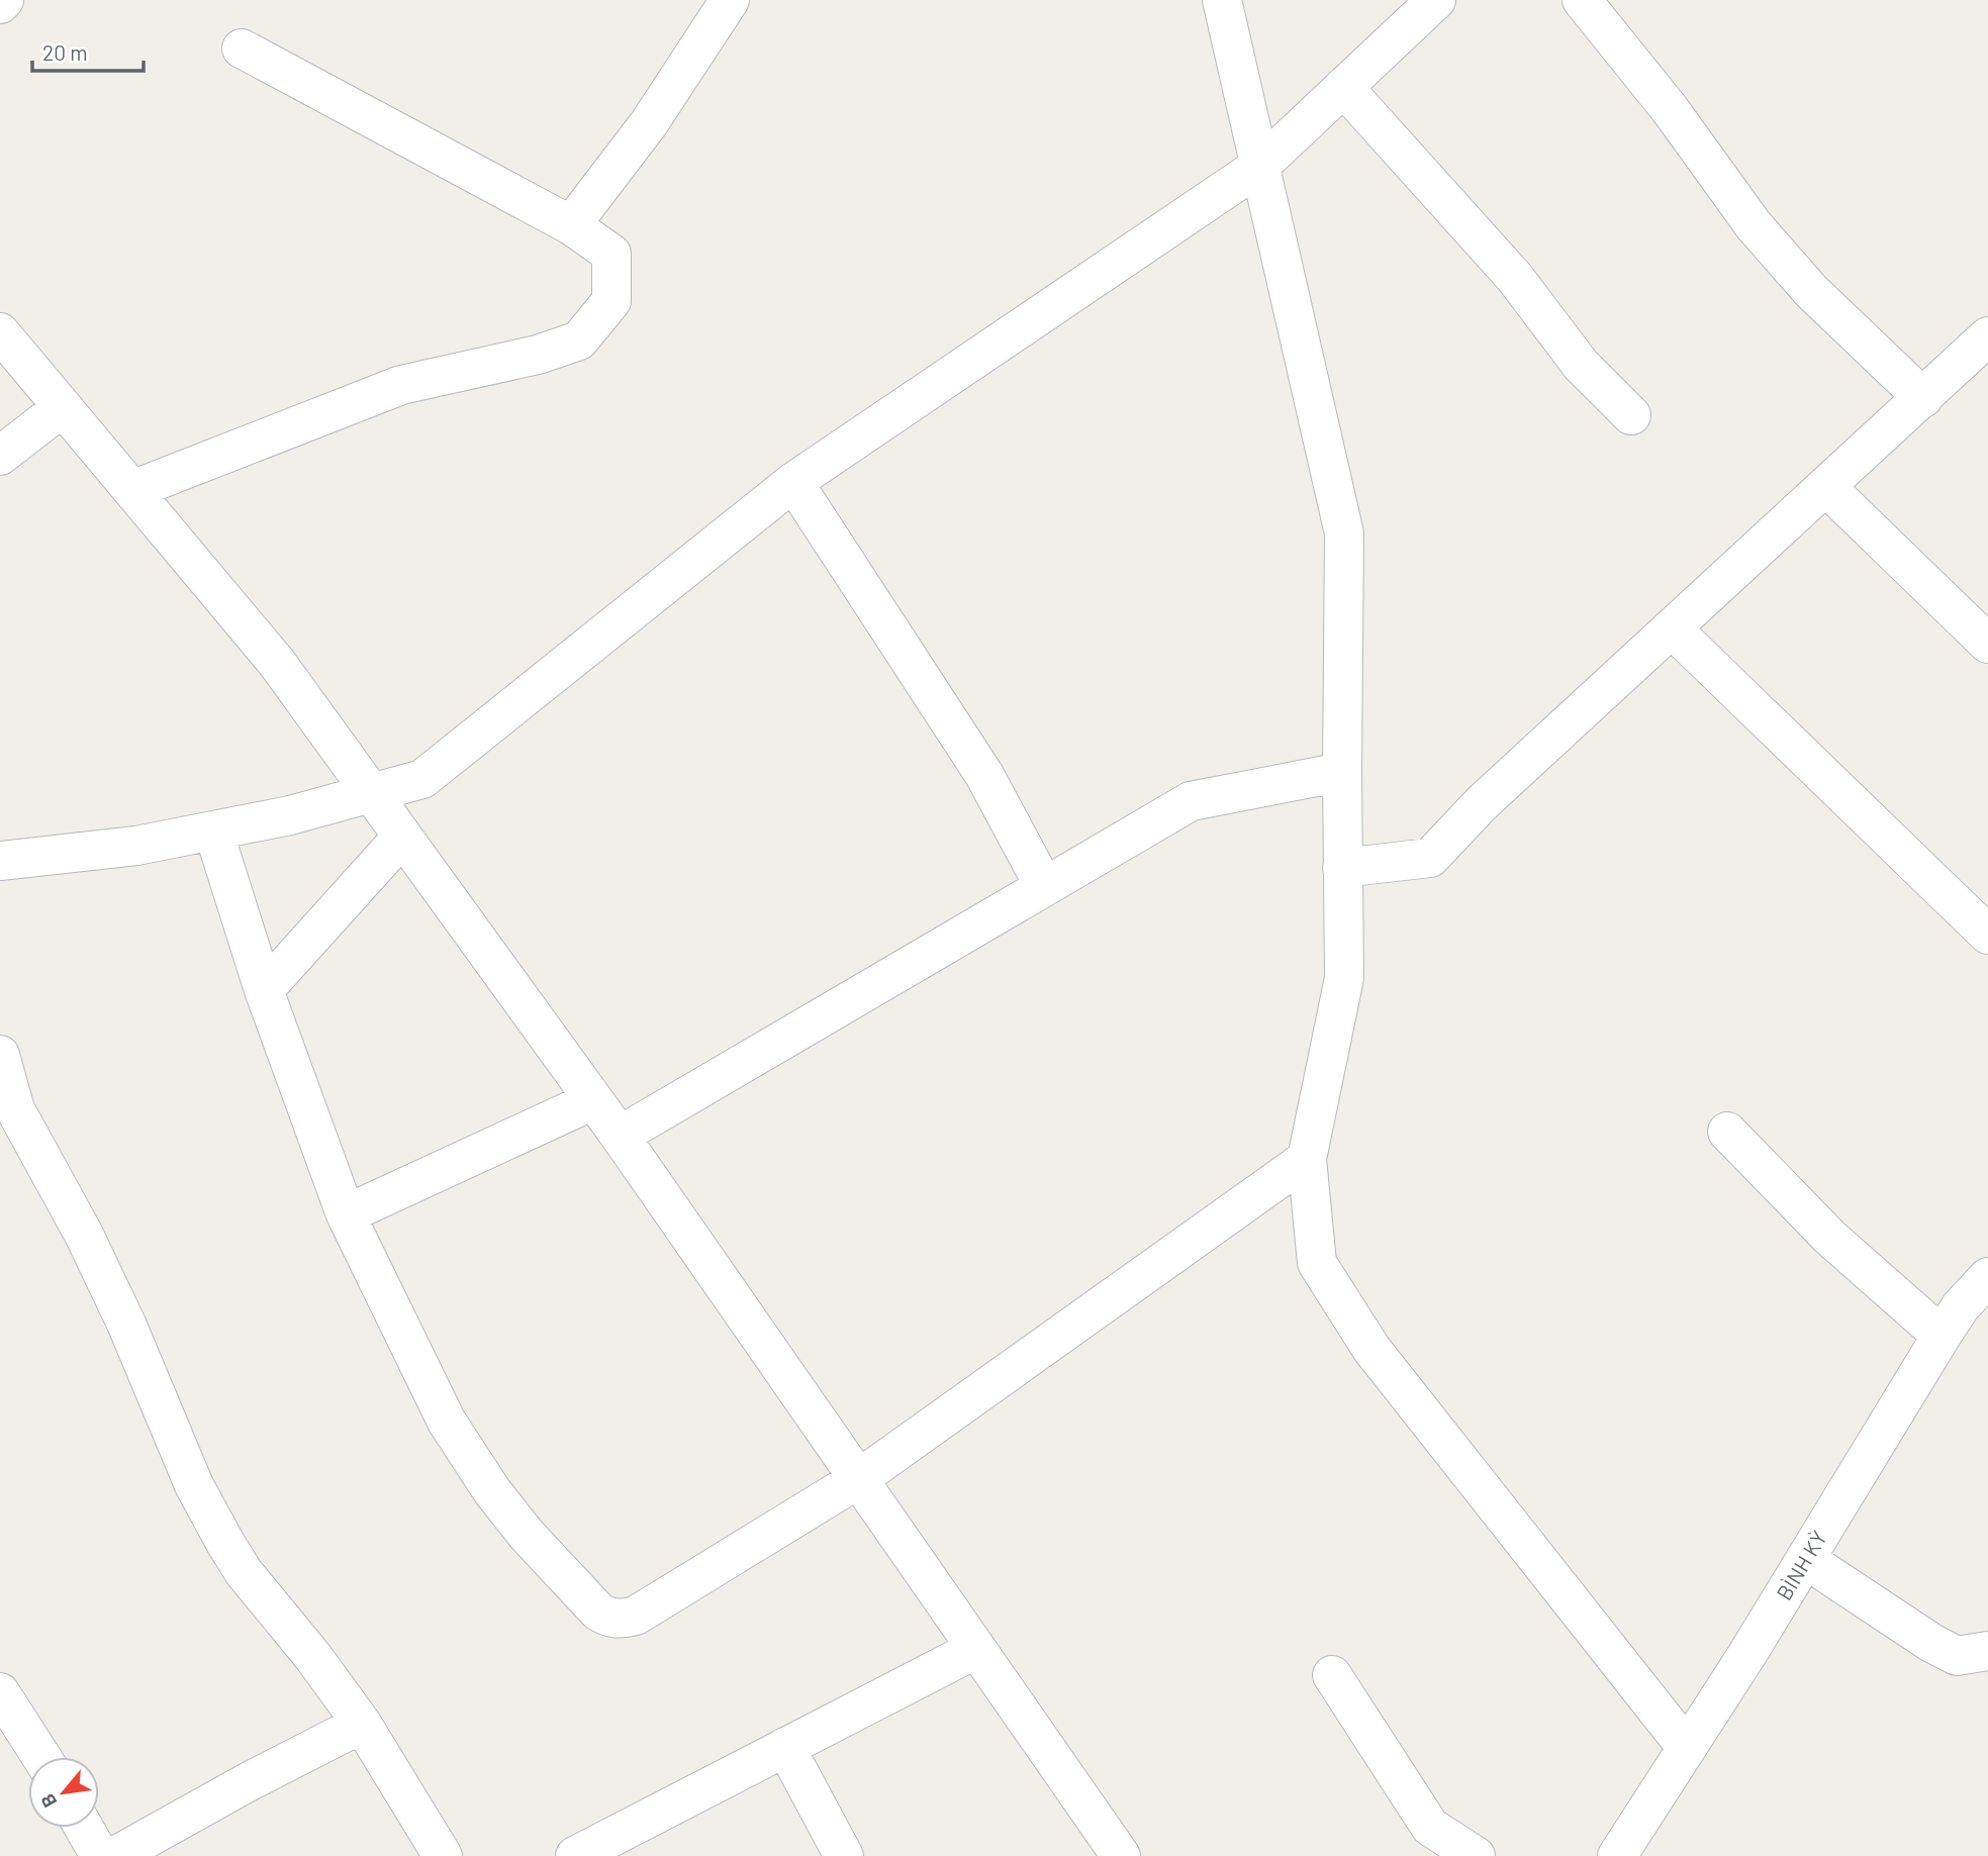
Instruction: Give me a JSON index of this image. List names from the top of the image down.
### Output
{
  "streets": {
    "street": ["BÌNH KỲ"]
  },
  "scale_bar": "20 m",
  "north": "bottom left"
}
